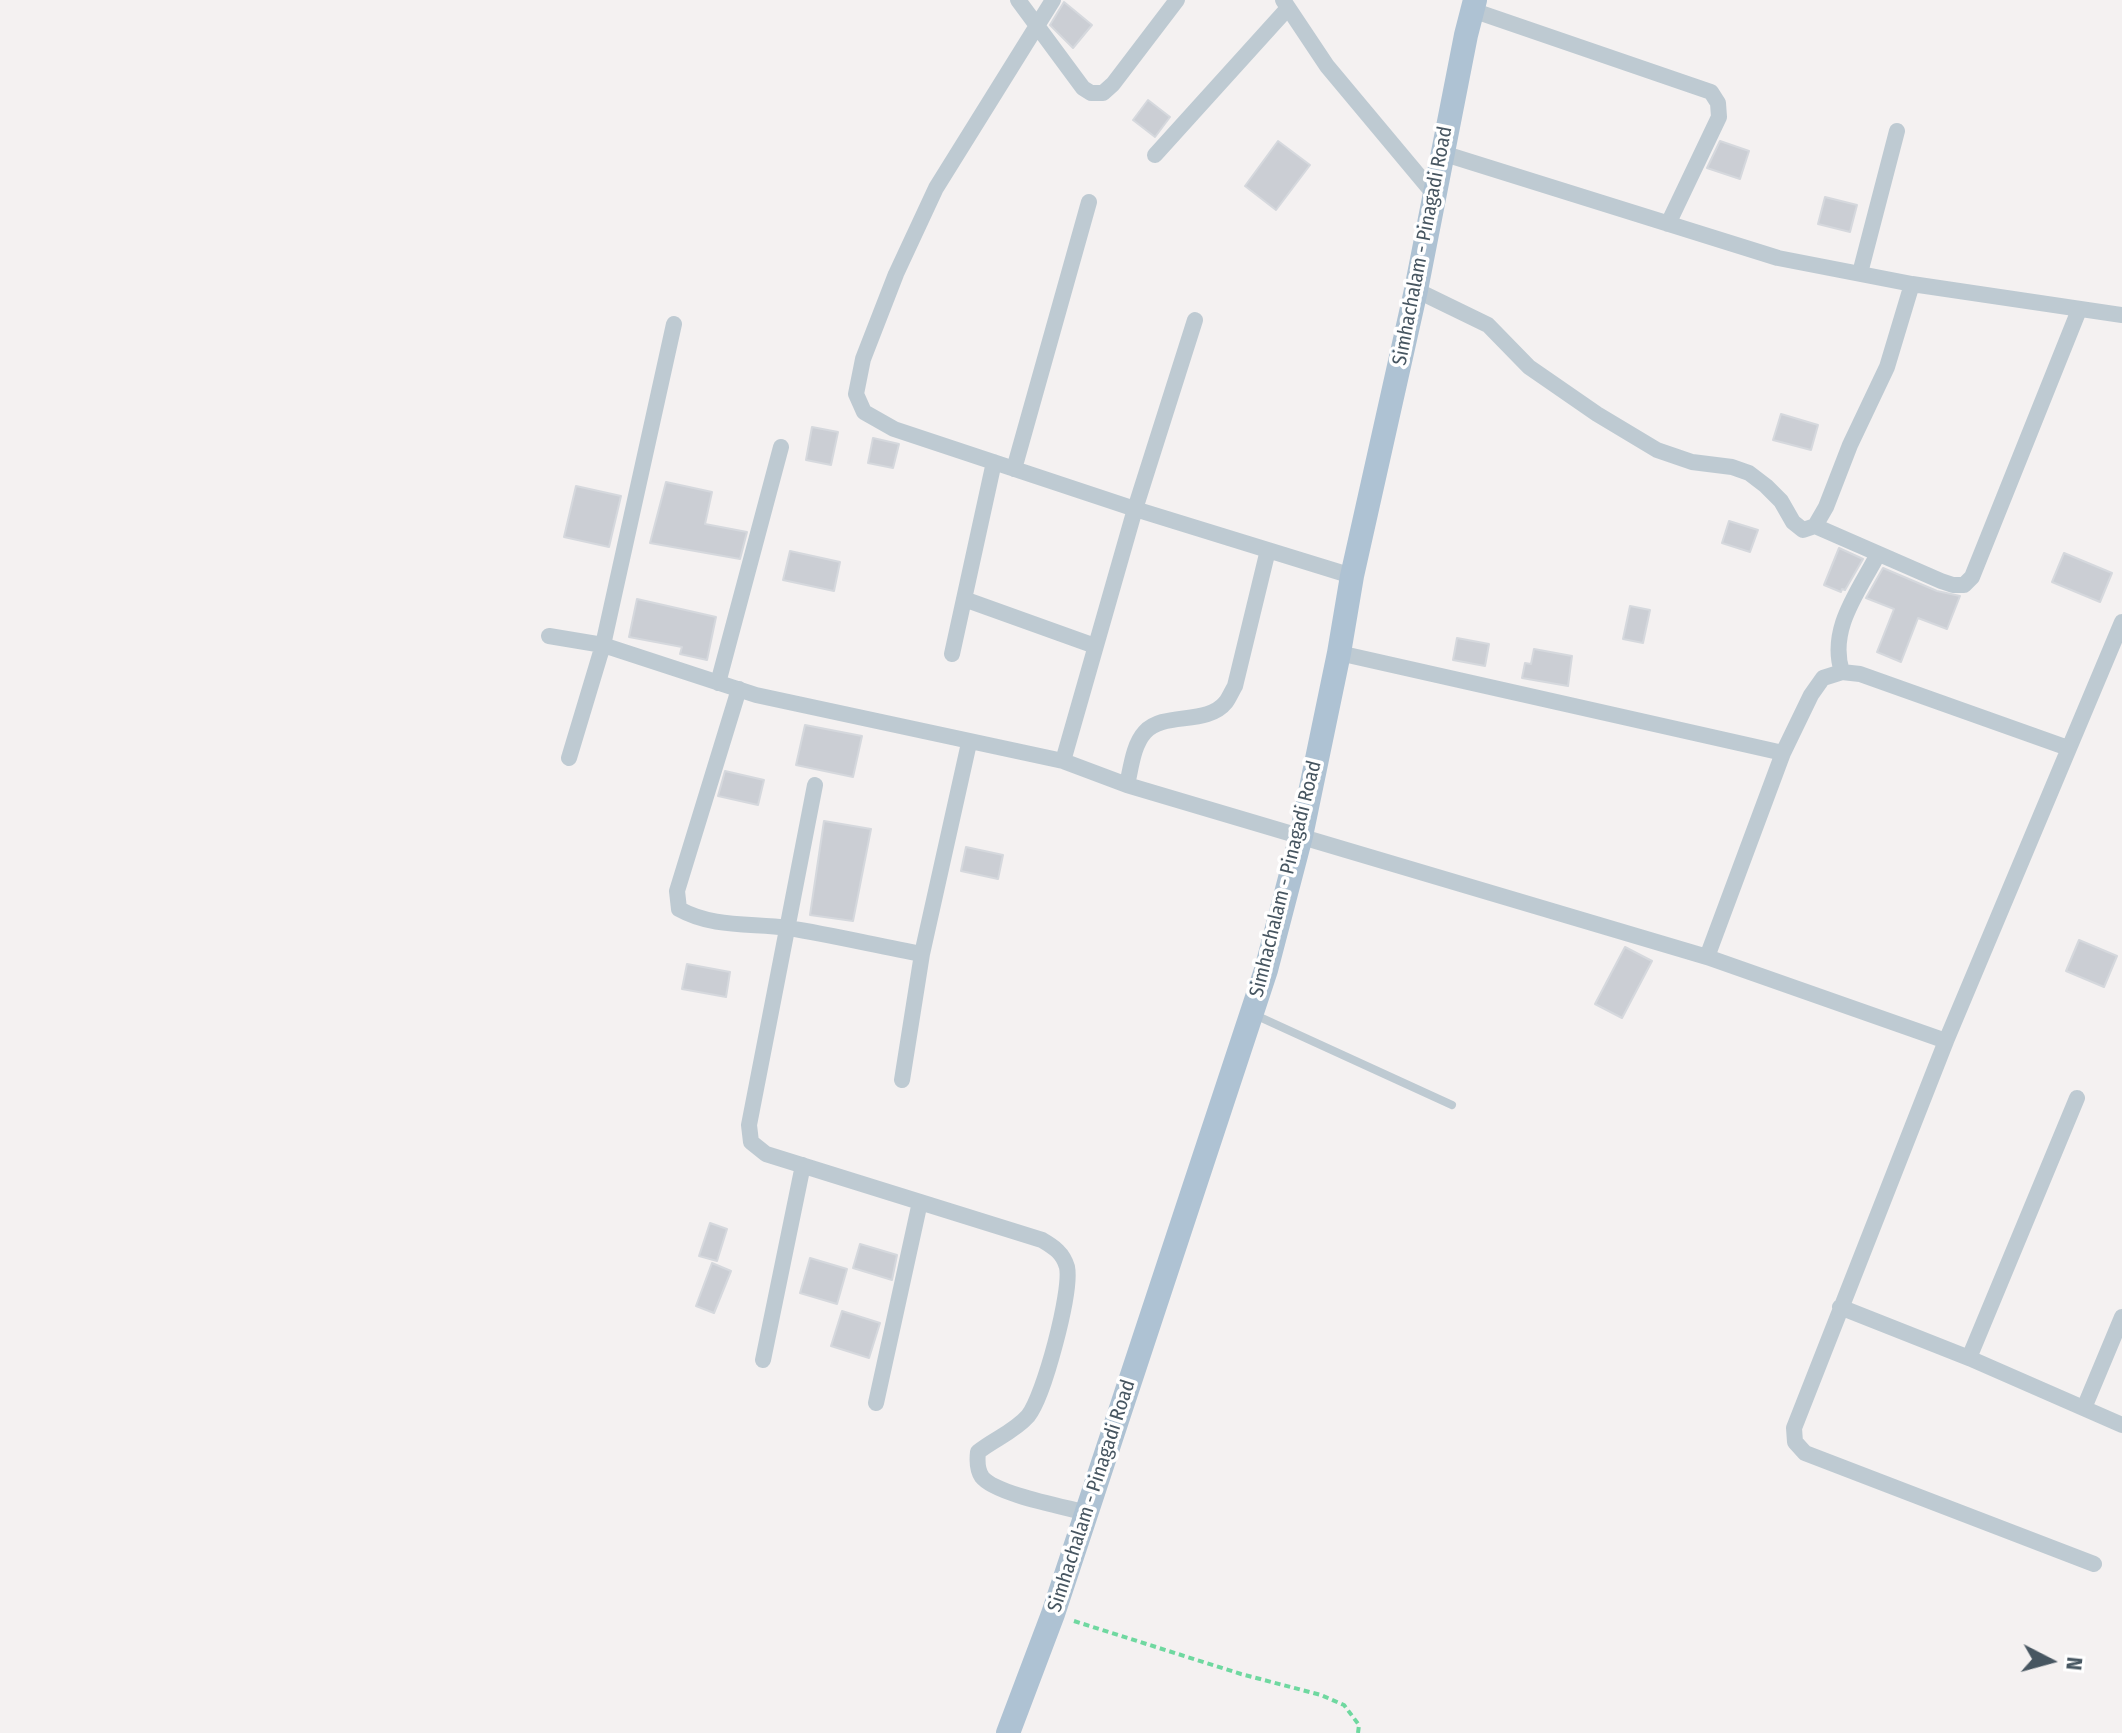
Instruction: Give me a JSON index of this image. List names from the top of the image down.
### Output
{
  "streets": {
    "main road": ["Simhachalam - Pinagadi Road"]
  },
  "north": "right"
}
